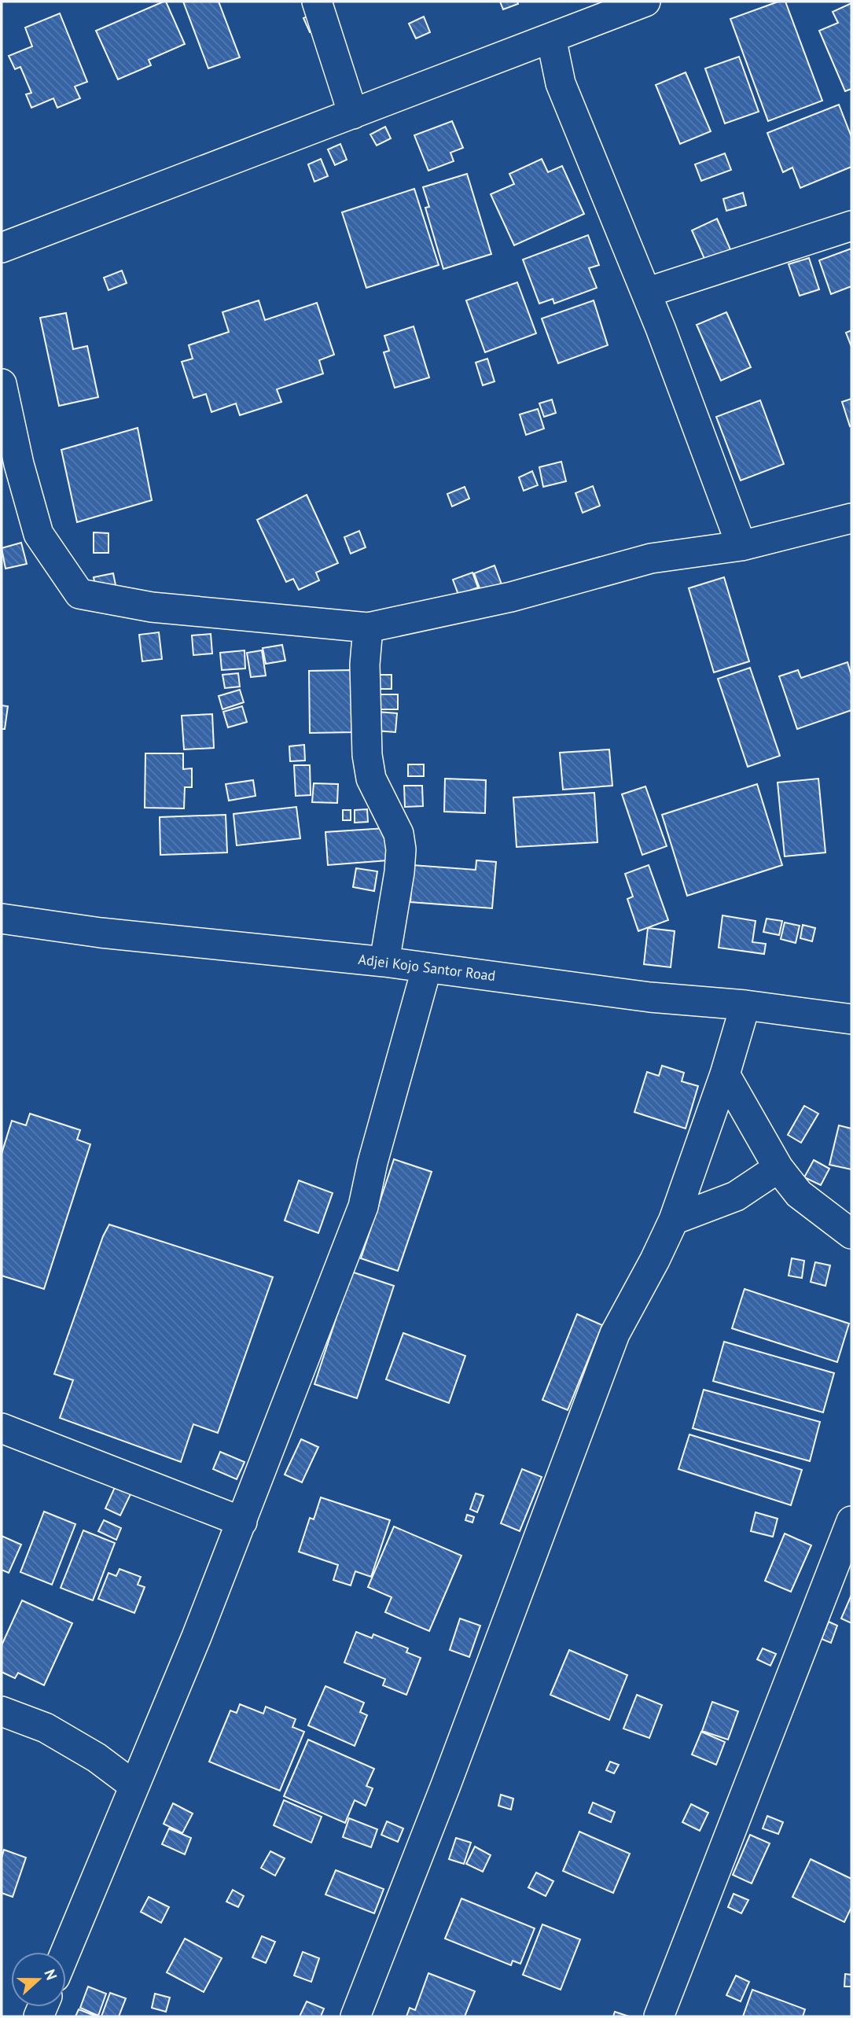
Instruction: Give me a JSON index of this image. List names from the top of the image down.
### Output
{
  "streets": {
    "street": ["Adjei Kojo Santor Road"]
  },
  "north": "right"
}
